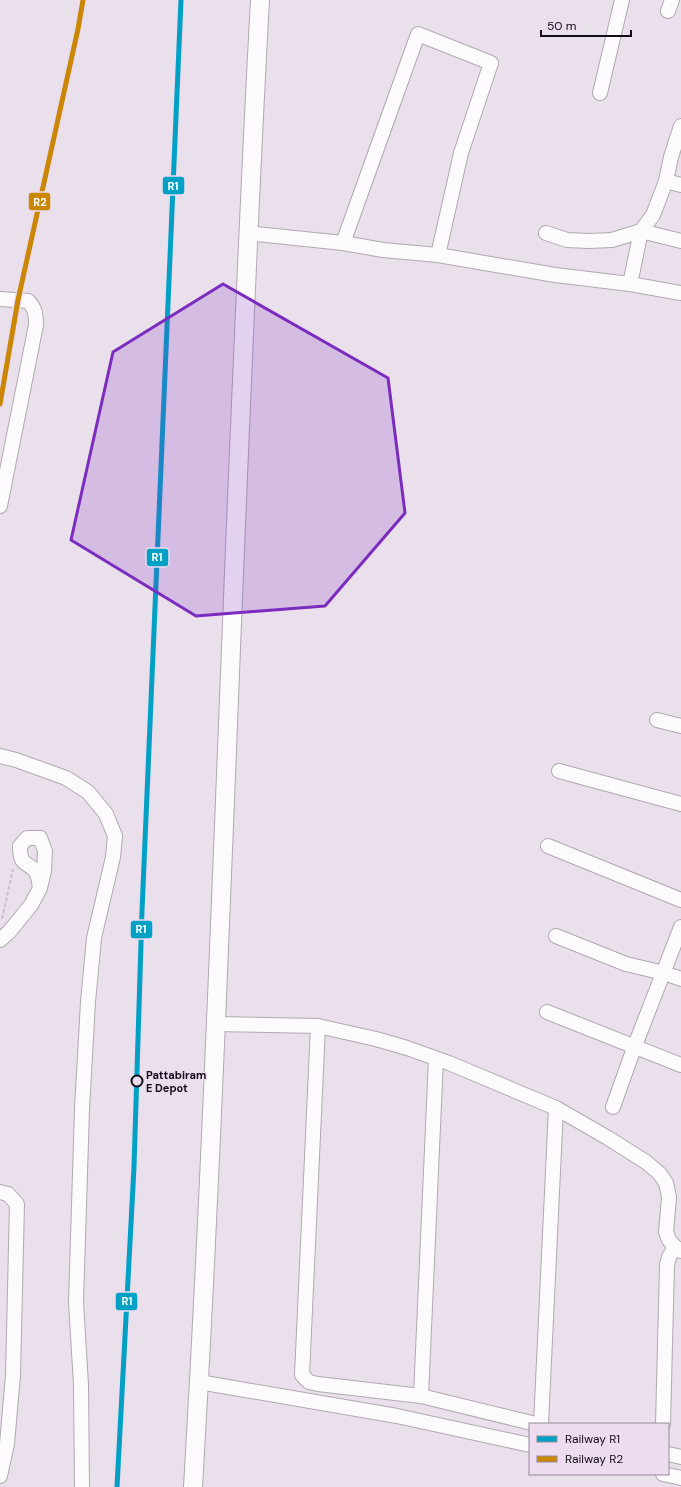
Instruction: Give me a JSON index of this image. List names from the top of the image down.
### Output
{
  "places": ["Pattabiram E Depot"],
  "lines": ["rail line R1", "rail line R2"],
  "legend": ["Railway R1", "Railway R2"],
  "scale_bar": "50 m"
}
